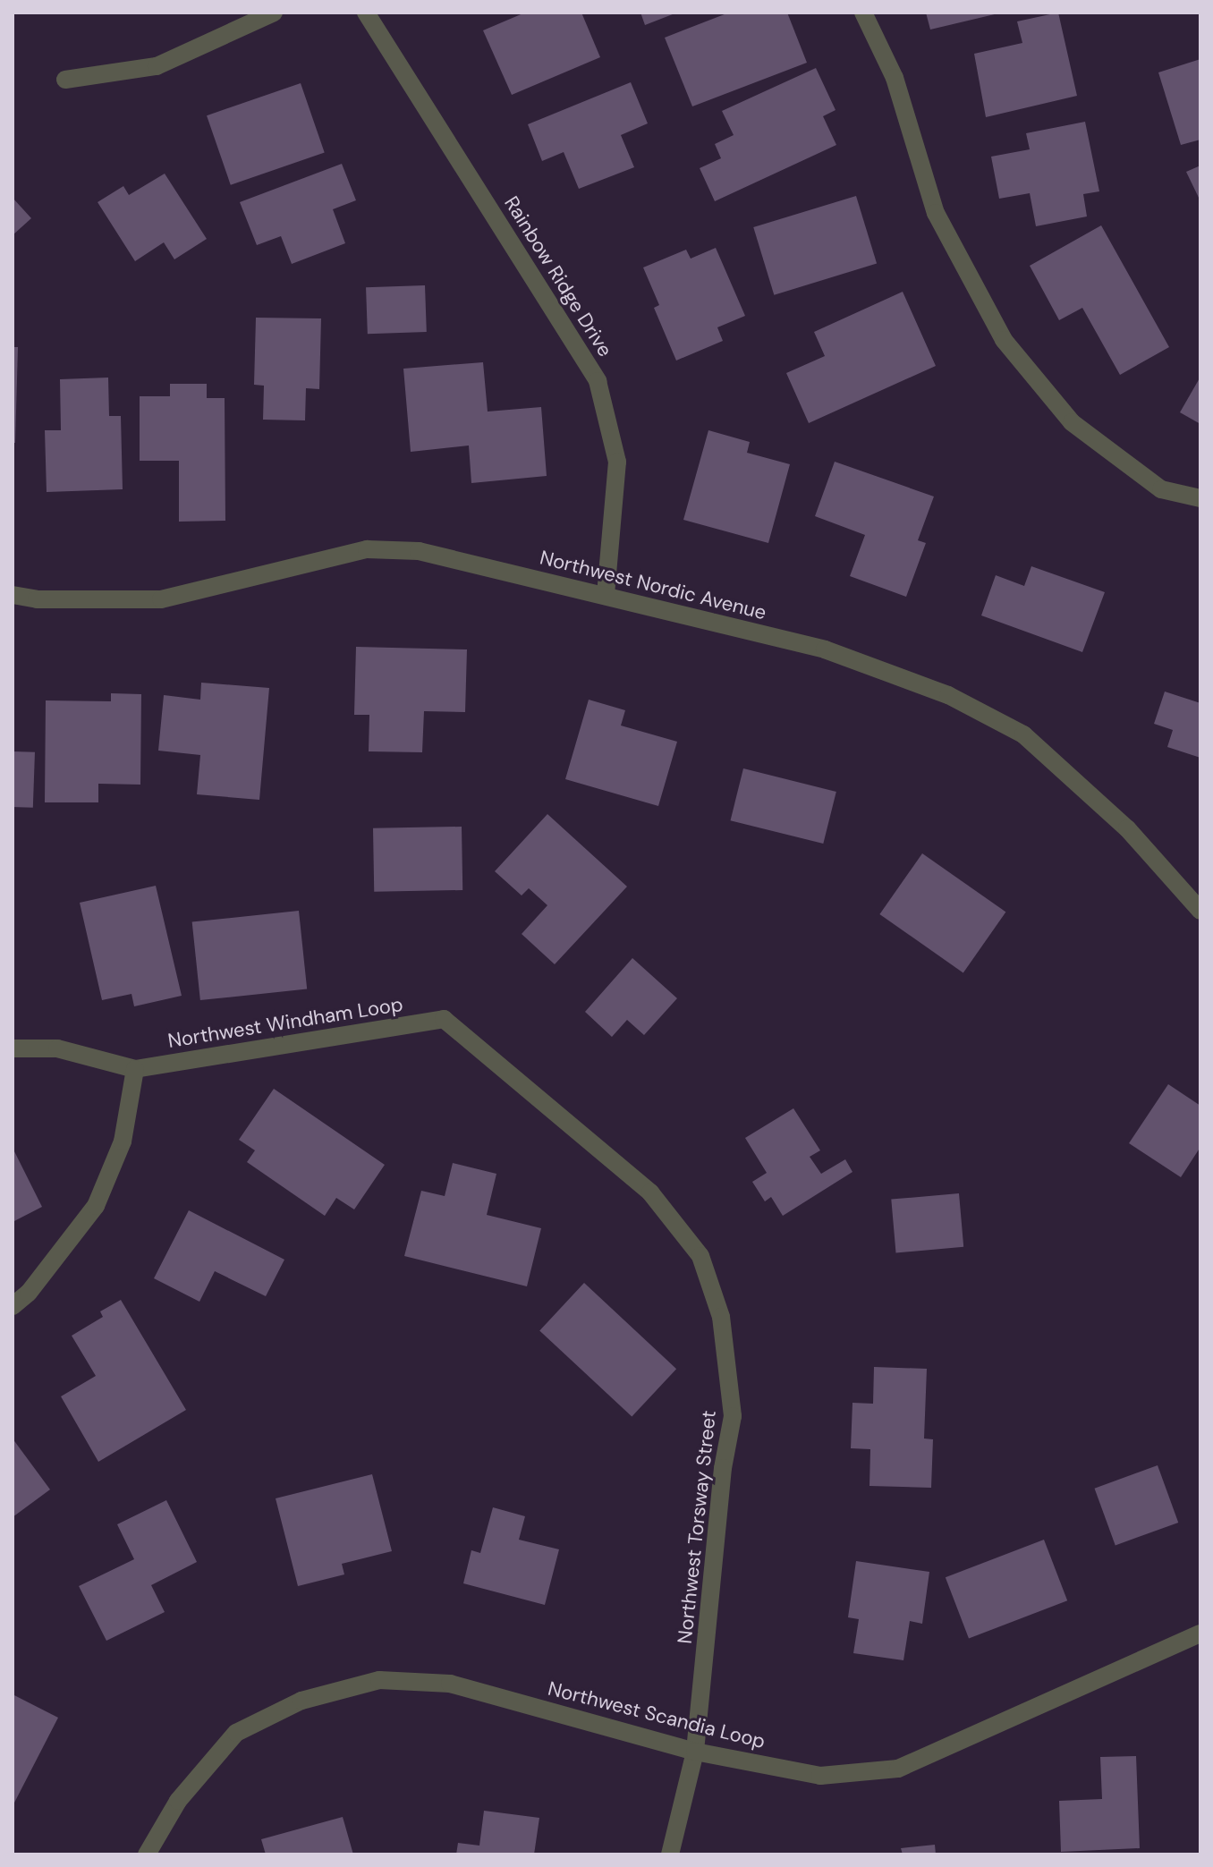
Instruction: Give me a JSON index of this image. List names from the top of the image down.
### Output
{
  "streets": {
    "street": [
      "Rainbow Ridge Drive",
      "Northwest Nordic Avenue",
      "Northwest Windham Loop",
      "Northwest Torsway Street",
      "Northwest Scandia Loop"
    ]
  },
  "crossings": [
    ["Rainbow Ridge Drive", "Northwest Nordic Avenue"],
    ["Northwest Windham Loop", "Northwest Torsway Street"],
    ["Northwest Torsway Street", "Northwest Scandia Loop"]
  ]
}
